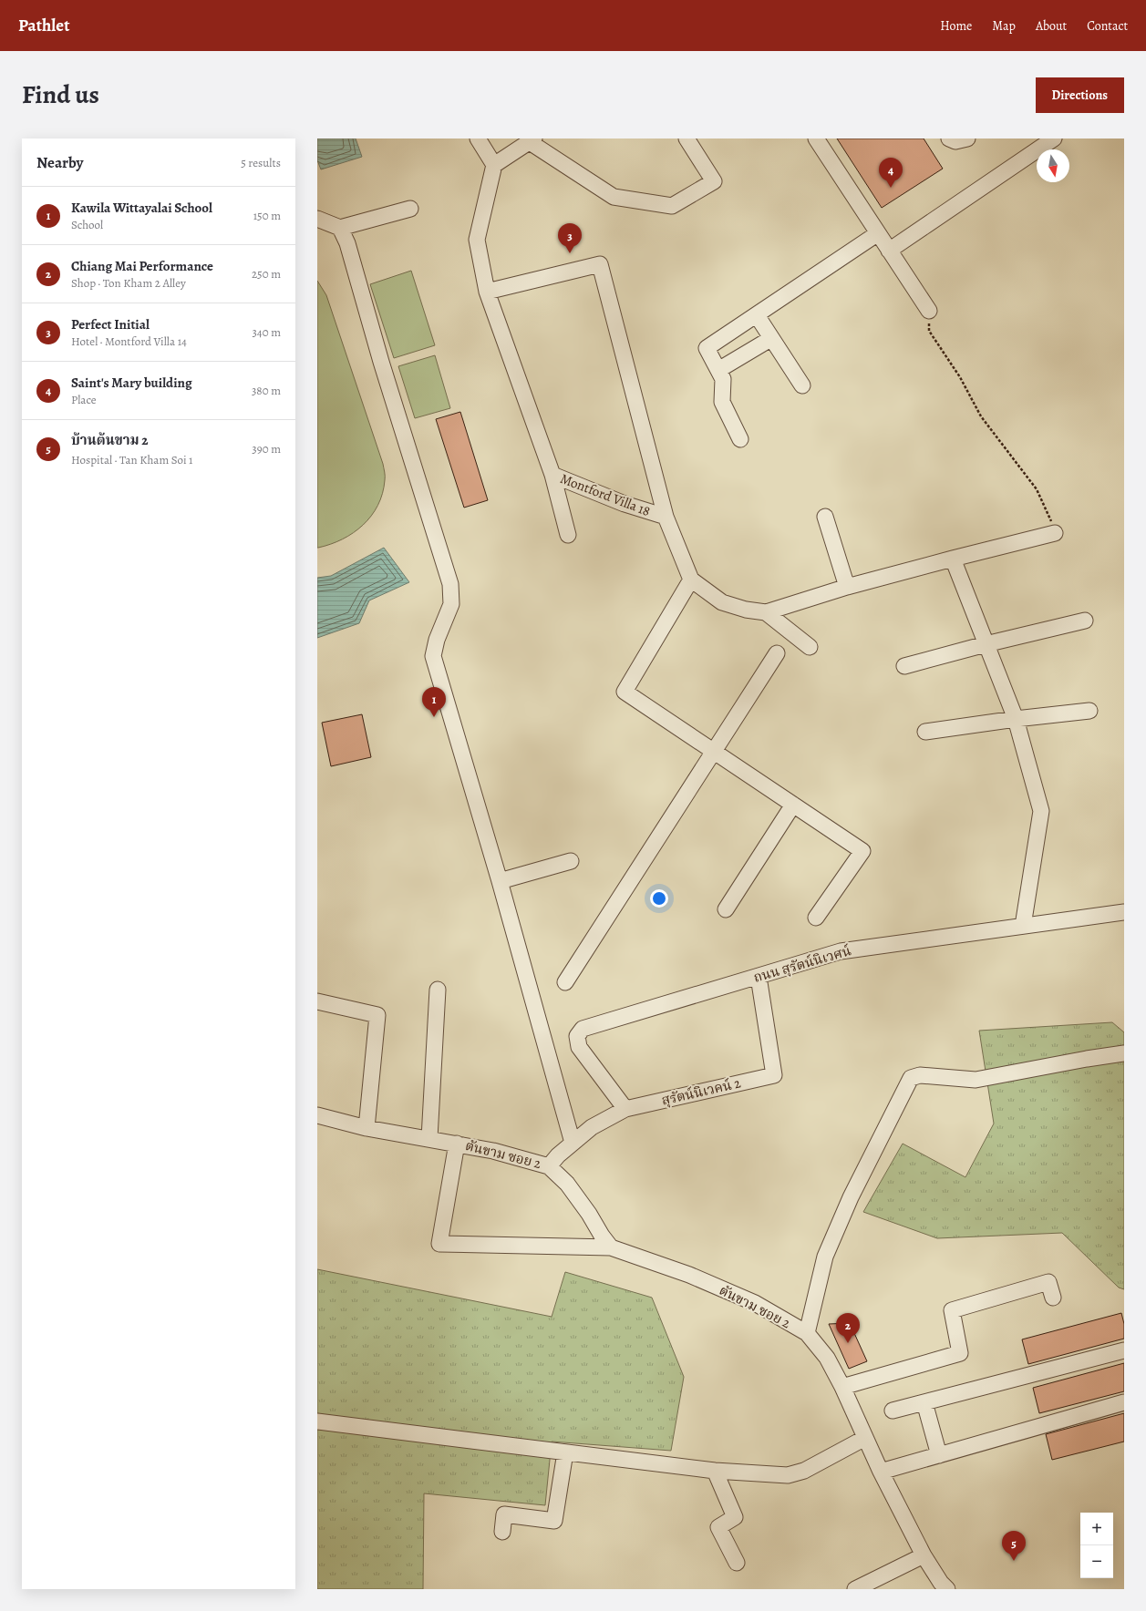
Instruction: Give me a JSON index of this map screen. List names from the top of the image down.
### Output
{
  "streets": {
    "street": [
      "Montford Villa 18",
      "ถนน สุรัตน์นิเวศน์",
      "สุรัตน์นิเวคน์ 2",
      "ตันขาม ซอย 2"
    ]
  },
  "crossings": [
    ["ถนน สุรัตน์นิเวศน์", "สุรัตน์นิเวคน์ 2"],
    ["สุรัตน์นิเวคน์ 2", "ตันขาม ซอย 2"]
  ],
  "north": "bottom",
  "page": {
    "header": "Pathlet",
    "nav": [
      "Home",
      "Map",
      "About",
      "Contact"
    ],
    "title": "Find us",
    "buttons": "Directions",
    "heading": ["Nearby", "5 results"],
    "pins": [
      "4",
      "3",
      "1",
      "2",
      "5"
    ],
    "list": [
      {
        "mark": "1",
        "name": "Kawila Wittayalai School",
        "note": "School",
        "value": "150 m"
      },
      {
        "mark": "2",
        "name": "Chiang Mai Performance",
        "note": "Shop · Ton Kham 2 Alley",
        "value": "250 m"
      },
      {
        "mark": "3",
        "name": "Perfect Initial",
        "note": "Hotel · Montford Villa 14",
        "value": "340 m"
      },
      {
        "mark": "4",
        "name": "Saint's Mary building",
        "note": "Place",
        "value": "380 m"
      },
      {
        "mark": "5",
        "name": "บ้านต้นขาม 2",
        "note": "Hospital · Tan Kham Soi 1",
        "value": "390 m"
      }
    ],
    "map_buttons": ["+", "−"]
  }
}
